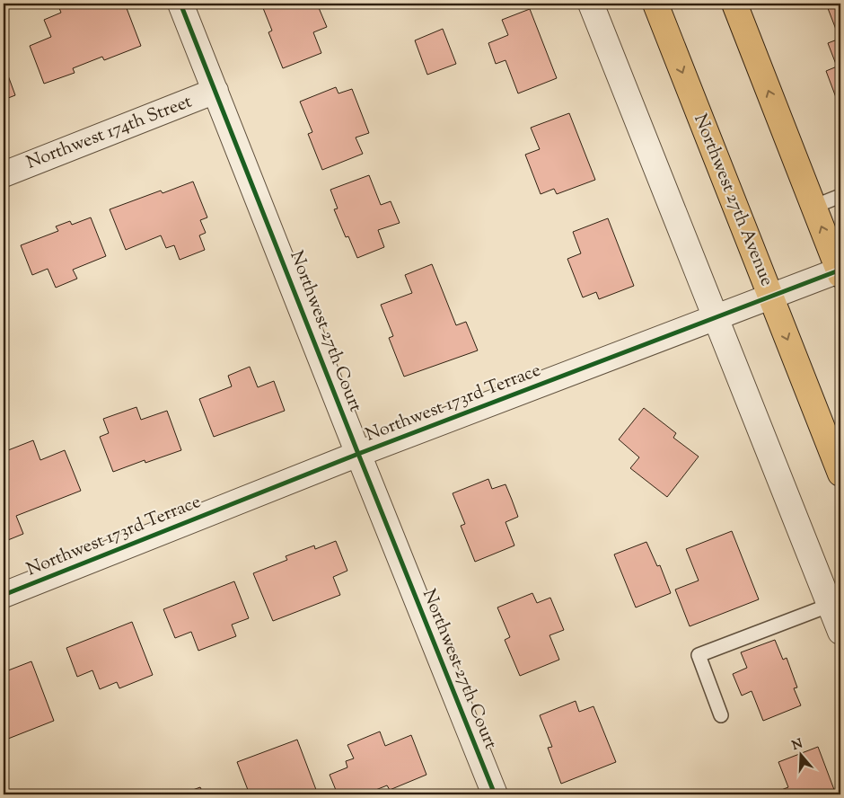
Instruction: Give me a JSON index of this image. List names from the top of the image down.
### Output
{
  "streets": {
    "main road": ["Northwest 27th Avenue"],
    "street": ["Northwest 174th Street", "Northwest 27th Court", "Northwest 173rd Terrace"]
  },
  "crossings": [
    ["Northwest 174th Street", "Northwest 27th Court"],
    ["Northwest 27th Avenue", "Northwest 173rd Terrace"],
    ["Northwest 27th Court", "Northwest 173rd Terrace"]
  ],
  "north": "top"
}
